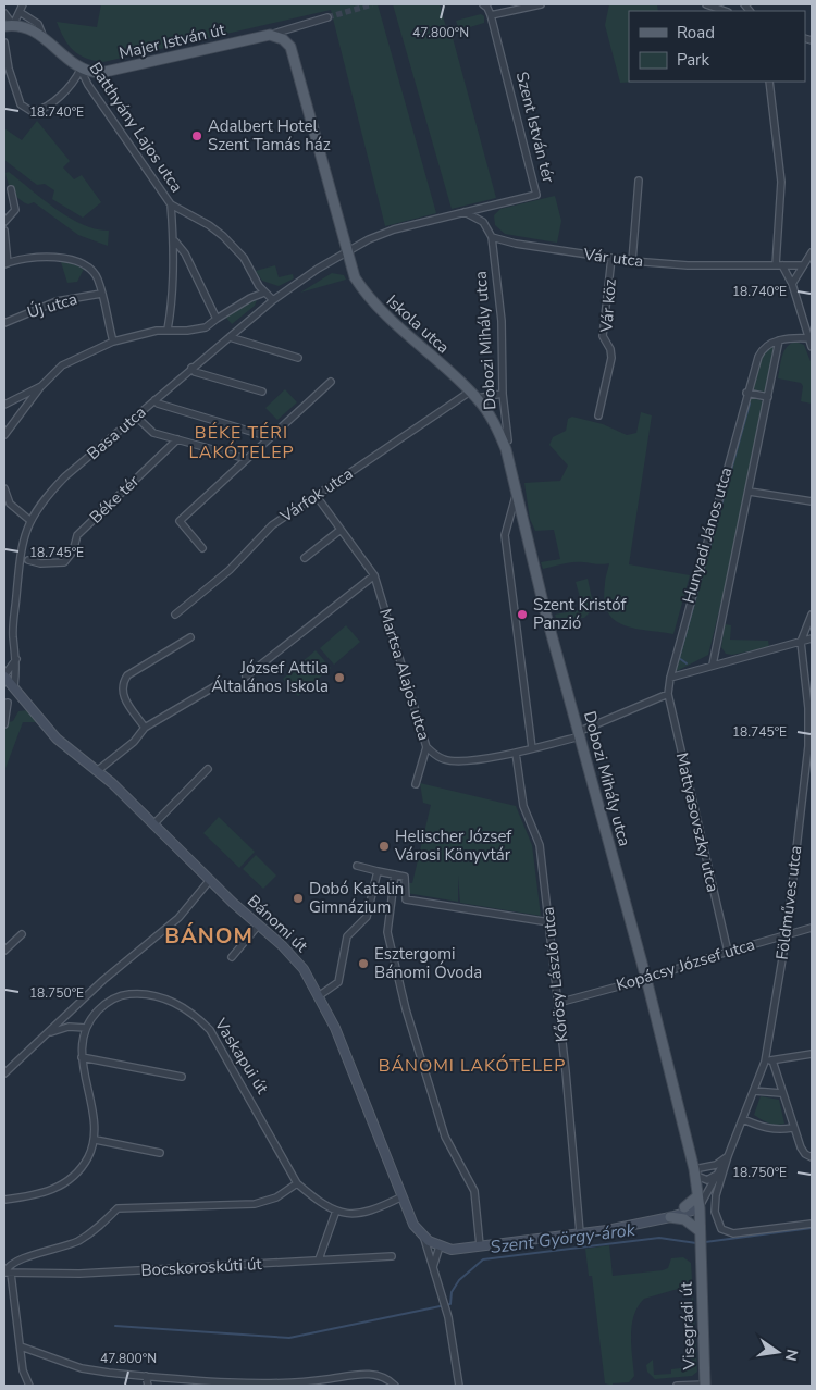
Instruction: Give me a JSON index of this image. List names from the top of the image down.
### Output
{
  "streets": {
    "main road": [
      "Majer István út",
      "Batthyány Lajos utca",
      "Iskola utca",
      "Dobozi Mihály utca",
      "Bánomi út",
      "Visegrádi út"
    ],
    "street": [
      "Szent István tér",
      "Vár utca",
      "Új utca",
      "Vár köz",
      "Basa utca",
      "Várfok utca",
      "Béke tér",
      "Hunyadi János utca",
      "Martsa Alajos utca",
      "Mattyasovszky utca",
      "Földműves utca",
      "Kopácsy József utca",
      "Kőrösy László utca",
      "Vaskapui út",
      "Bocskoroskúti út"
    ]
  },
  "crossings": [
    ["Majer István út", "Batthyány Lajos utca"],
    ["Batthyány Lajos utca", "Basa utca"],
    ["Szent István tér", "Iskola utca"],
    ["Szent István tér", "Basa utca"],
    ["Vár utca", "Vár köz"],
    ["Vár utca", "Dobozi Mihály utca"],
    ["Iskola utca", "Dobozi Mihály utca"],
    ["Iskola utca", "Basa utca"],
    ["Iskola utca", "Várfok utca"],
    ["Dobozi Mihály utca", "Várfok utca"],
    ["Dobozi Mihály utca", "Martsa Alajos utca"],
    ["Dobozi Mihály utca", "Földműves utca"],
    ["Dobozi Mihály utca", "Kopácsy József utca"],
    ["Dobozi Mihály utca", "Visegrádi út"],
    ["Basa utca", "Bánomi út"],
    ["Várfok utca", "Martsa Alajos utca"],
    ["Hunyadi János utca", "Martsa Alajos utca"],
    ["Hunyadi János utca", "Mattyasovszky utca"],
    ["Martsa Alajos utca", "Mattyasovszky utca"],
    ["Martsa Alajos utca", "Kőrösy László utca"],
    ["Mattyasovszky utca", "Kopácsy József utca"],
    ["Földműves utca", "Kopácsy József utca"],
    ["Bánomi út", "Vaskapui út"],
    ["Kopácsy József utca", "Kőrösy László utca"]
  ],
  "districts": ["BÉKE TÉRI LAKÓTELEP", "BÁNOM", "BÁNOMI LAKÓTELEP"],
  "water": ["Szent György-árok"],
  "places": [
    "Adalbert Hotel Szent Tamás ház",
    "Szent Kristóf Panzió",
    "József Attila Általános Iskola",
    "Helischer József Városi Könyvtár",
    "Dobó Katalin Gimnázium",
    "Esztergomi Bánomi Óvoda"
  ],
  "legend": ["Road", "Park"],
  "north": "right",
  "coordinates": [
    "47.800°N",
    "18.740°E",
    "18.745°E",
    "18.750°E"
  ]
}
